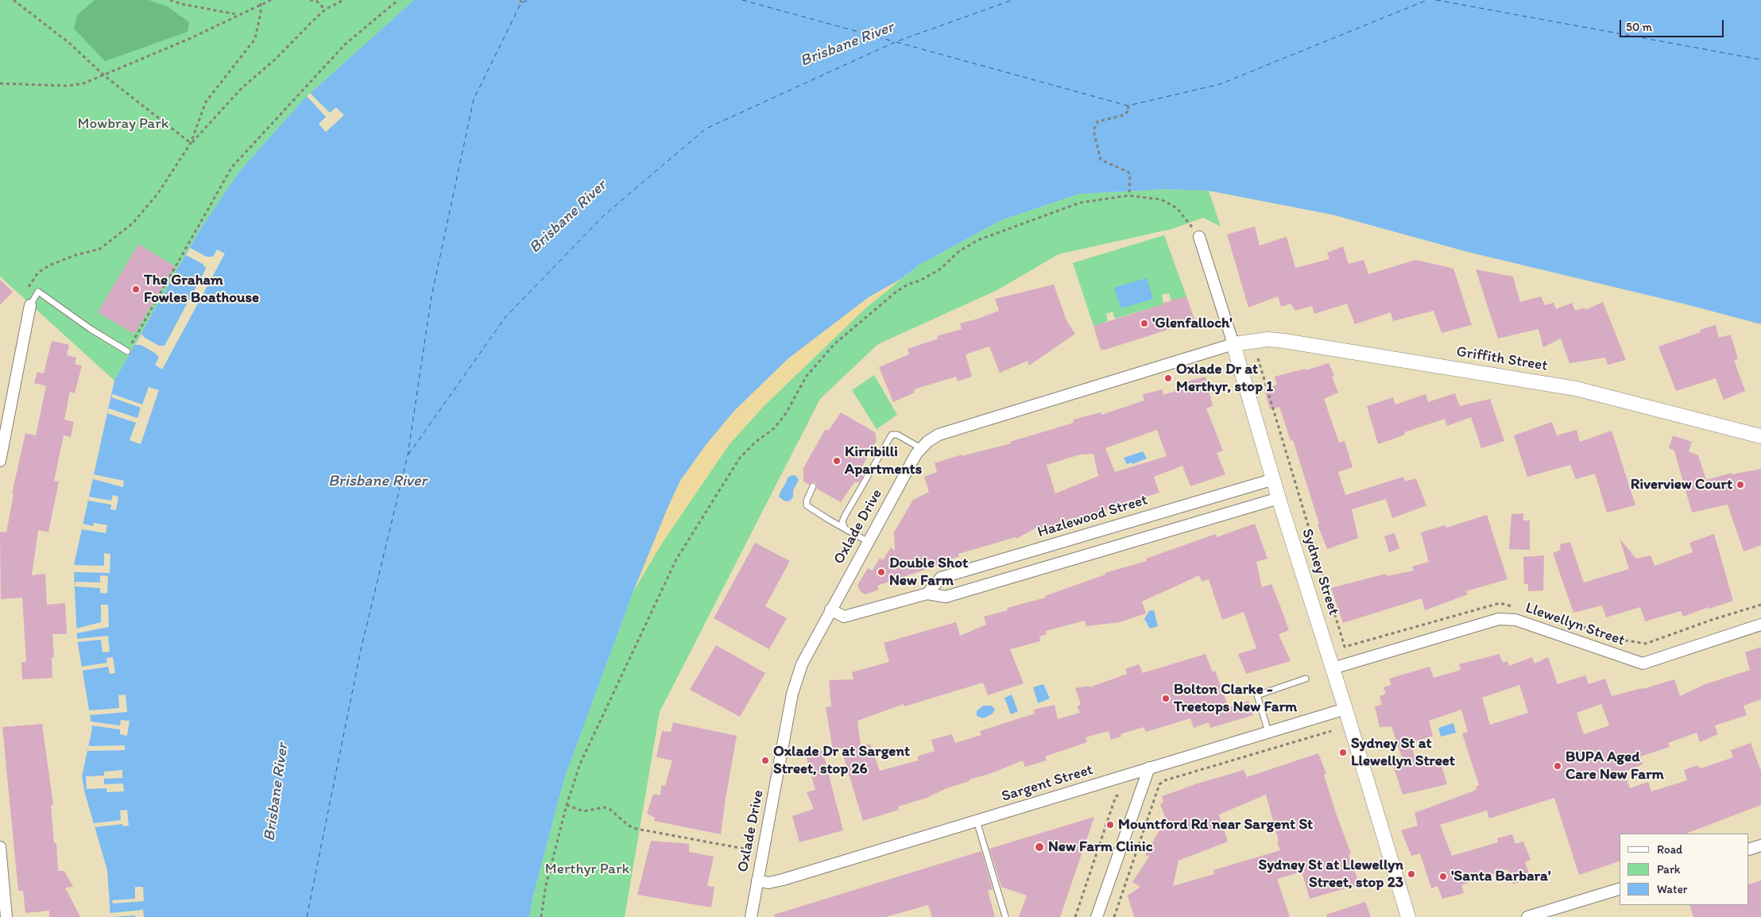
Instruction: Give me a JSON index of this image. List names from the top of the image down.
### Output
{
  "streets": {
    "street": [
      "Griffith Street",
      "Hazlewood Street",
      "Oxlade Drive",
      "Sydney Street",
      "Llewellyn Street",
      "Sargent Street"
    ]
  },
  "crossings": [
    ["Griffith Street", "Oxlade Drive"],
    ["Griffith Street", "Sydney Street"],
    ["Hazlewood Street", "Sydney Street"],
    ["Oxlade Drive", "Sydney Street"],
    ["Oxlade Drive", "Sargent Street"],
    ["Sydney Street", "Llewellyn Street"],
    ["Sydney Street", "Sargent Street"]
  ],
  "water": ["Brisbane River"],
  "parks": ["Mowbray Park", "Merthyr Park"],
  "places": [
    "The Graham Fowles Boathouse",
    "'Glenfalloch'",
    "Oxlade Dr at Merthyr, stop 1",
    "Kirribilli Apartments",
    "Riverview Court",
    "Double Shot New Farm",
    "Bolton Clarke - Treetops New Farm",
    "Sydney St at Llewellyn Street",
    "Oxlade Dr at Sargent Street, stop 26",
    "BUPA Aged Care New Farm",
    "Mountford Rd near Sargent St",
    "New Farm Clinic",
    "Sydney St at Llewellyn Street, stop 23",
    "'Santa Barbara'"
  ],
  "legend": ["Road", "Park", "Water"],
  "scale_bar": "50 m"
}
